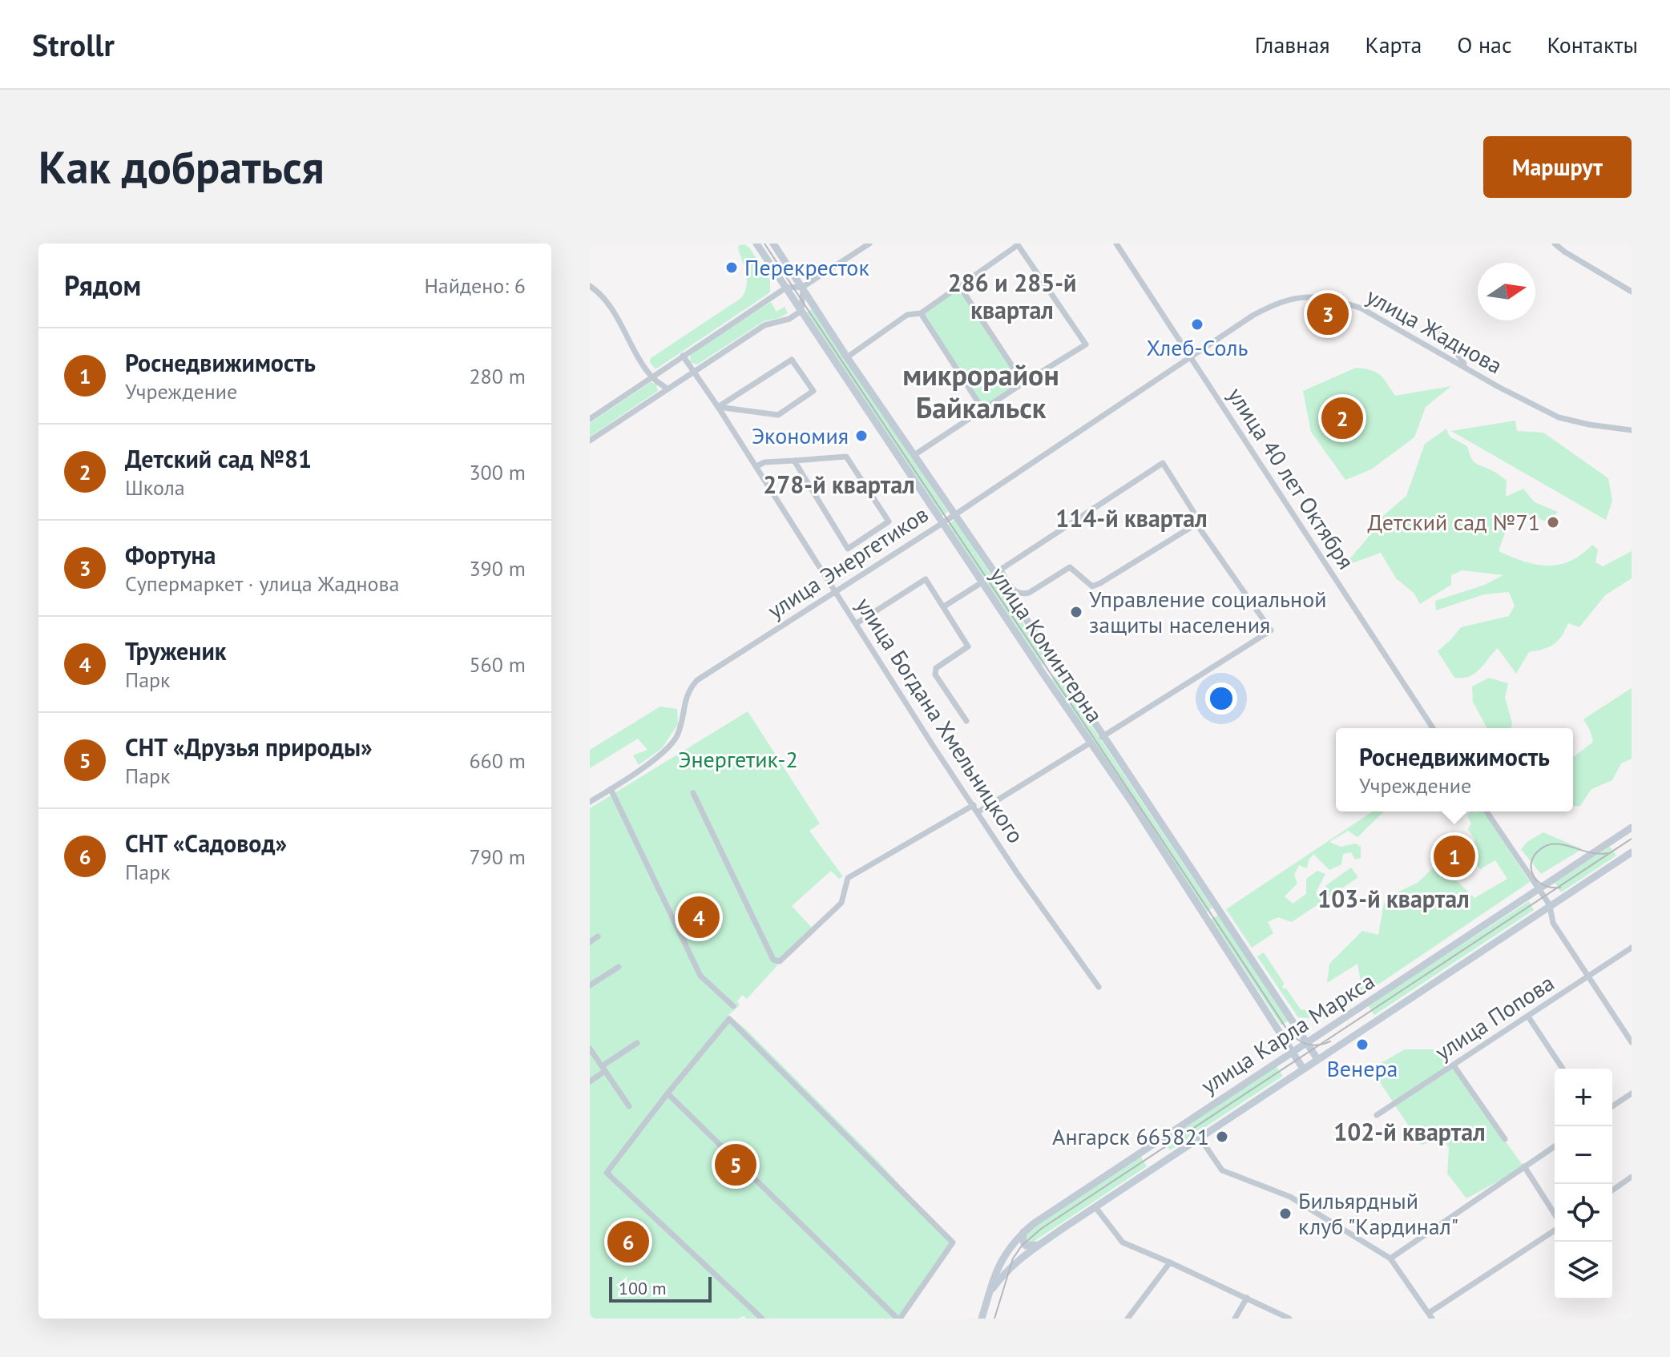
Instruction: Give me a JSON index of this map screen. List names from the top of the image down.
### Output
{
  "streets": {
    "street": [
      "улица Жаднова",
      "улица 40 лет Октября",
      "улица Энергетиков",
      "улица Коминтерна",
      "улица Богдана Хмельницкого",
      "улица Попова",
      "улица Карла Маркса"
    ]
  },
  "crossings": [
    ["улица Жаднова", "улица 40 лет Октября"],
    ["улица Жаднова", "улица Энергетиков"],
    ["улица 40 лет Октября", "улица Энергетиков"],
    ["улица Энергетиков", "улица Коминтерна"],
    ["улица Энергетиков", "улица Богдана Хмельницкого"],
    ["улица Коминтерна", "улица Карла Маркса"]
  ],
  "districts": [
    "286 и 285-й квартал",
    "микрорайон Байкальск",
    "278-й квартал",
    "114-й квартал",
    "103-й квартал",
    "102-й квартал"
  ],
  "parks": ["Энергетик-2"],
  "places": [
    "Перекресток",
    "Хлеб-Соль",
    "Экономия",
    "Детский сад №71",
    "Управление социальной защиты населения",
    "Венера",
    "Ангарск 665821",
    "Бильярдный клуб \"Кардинал\""
  ],
  "scale_bar": "100 m",
  "north": "right",
  "page": {
    "header": "Strollr",
    "nav": [
      "Главная",
      "Карта",
      "О нас",
      "Контакты"
    ],
    "buttons": "Маршрут",
    "title": "Как добраться",
    "heading": ["Рядом", "Найдено: 6"],
    "pins": [
      "3",
      "2",
      "1",
      "4",
      "5",
      "6"
    ],
    "list": [
      {
        "mark": "1",
        "name": "Роснедвижимость",
        "note": "Учреждение",
        "value": "280 m"
      },
      {
        "mark": "2",
        "name": "Детский сад №81",
        "note": "Школа",
        "value": "300 m"
      },
      {
        "mark": "3",
        "name": "Фортуна",
        "note": "Супермаркет · улица Жаднова",
        "value": "390 m"
      },
      {
        "mark": "4",
        "name": "Труженик",
        "note": "Парк",
        "value": "560 m"
      },
      {
        "mark": "5",
        "name": "СНТ «Друзья природы»",
        "note": "Парк",
        "value": "660 m"
      },
      {
        "mark": "6",
        "name": "СНТ «Садовод»",
        "note": "Парк",
        "value": "790 m"
      }
    ],
    "popup": ["Роснедвижимость", "Учреждение"],
    "map_buttons": ["+", "−"],
    "scale": "100 m"
  }
}
